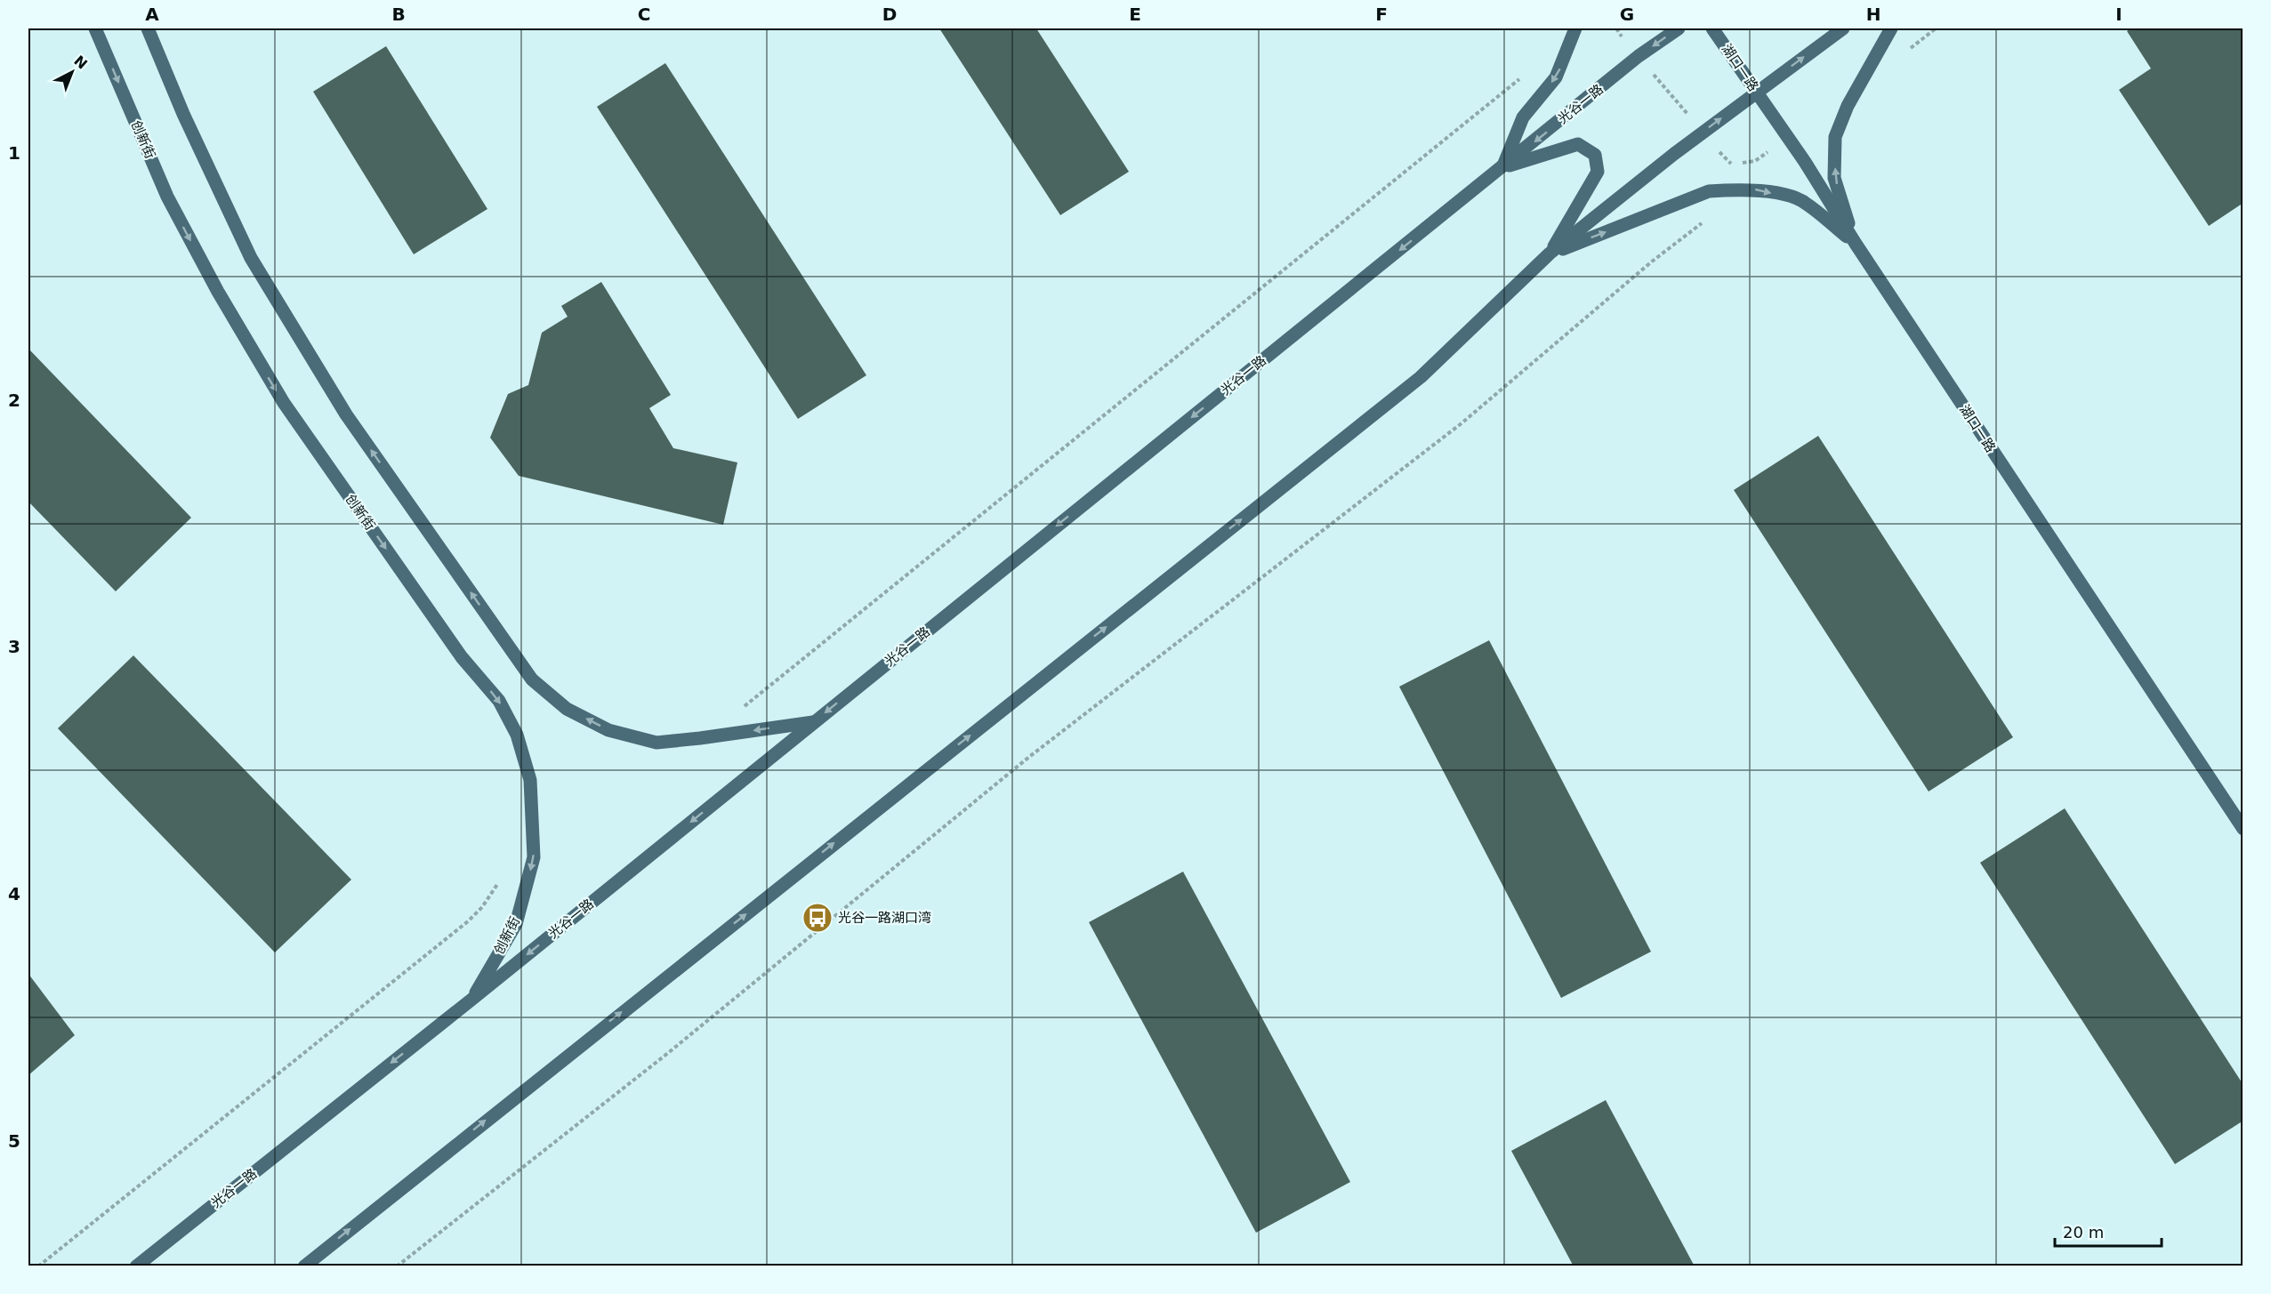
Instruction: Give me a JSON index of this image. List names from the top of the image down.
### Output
{
  "streets": {
    "main road": ["湖口一路", "光谷一路", "创新街"]
  },
  "crossings": [
    ["光谷一路", "创新街"]
  ],
  "one_way": ["创新街"],
  "places": {
    "bus stop": ["光谷一路湖口湾"]
  },
  "scale_bar": "20 m",
  "north": "top right",
  "grid": {
    "columns": [
      "A",
      "B",
      "C",
      "D",
      "E",
      "F",
      "G",
      "H",
      "I"
    ],
    "rows": [
      "1",
      "2",
      "3",
      "4",
      "5"
    ]
  }
}
